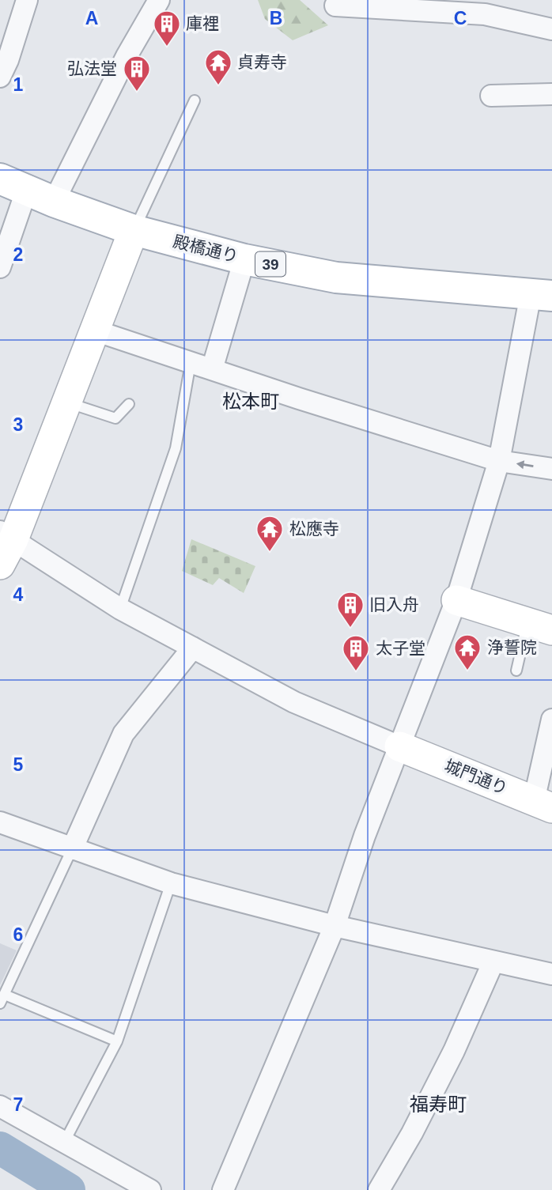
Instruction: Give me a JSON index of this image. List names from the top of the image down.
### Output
{
  "streets": {
    "main road": ["殿橋通り", "39"],
    "street": ["城門通り"]
  },
  "districts": ["松本町", "福寿町"],
  "places": {
    "building": [
      "庫裡",
      "弘法堂",
      "旧入舟",
      "太子堂"
    ],
    "temple": ["貞寿寺", "松應寺", "浄誓院"]
  },
  "grid": {
    "columns": ["A", "B", "C"],
    "rows": [
      "1",
      "2",
      "3",
      "4",
      "5",
      "6",
      "7"
    ]
  }
}
